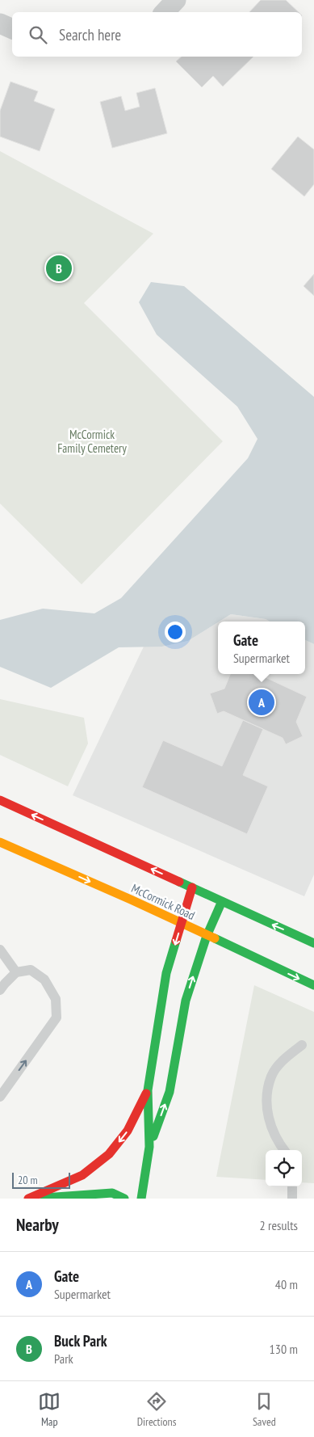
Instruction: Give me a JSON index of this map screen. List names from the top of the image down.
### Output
{
  "streets": {
    "street": ["McCormick Road"]
  },
  "parks": ["McCormick Family Cemetery"],
  "scale_bar": "20 m",
  "page": {
    "search": "Search here",
    "pins": ["B", "A"],
    "popup": ["Gate", "Supermarket"],
    "scale": "20 m",
    "heading": ["Nearby", "2 results"],
    "list": [
      {
        "mark": "A",
        "name": "Gate",
        "note": "Supermarket",
        "value": "40 m"
      },
      {
        "mark": "B",
        "name": "Buck Park",
        "note": "Park",
        "value": "130 m"
      }
    ],
    "nav": ["Map", "Directions", "Saved"]
  }
}
